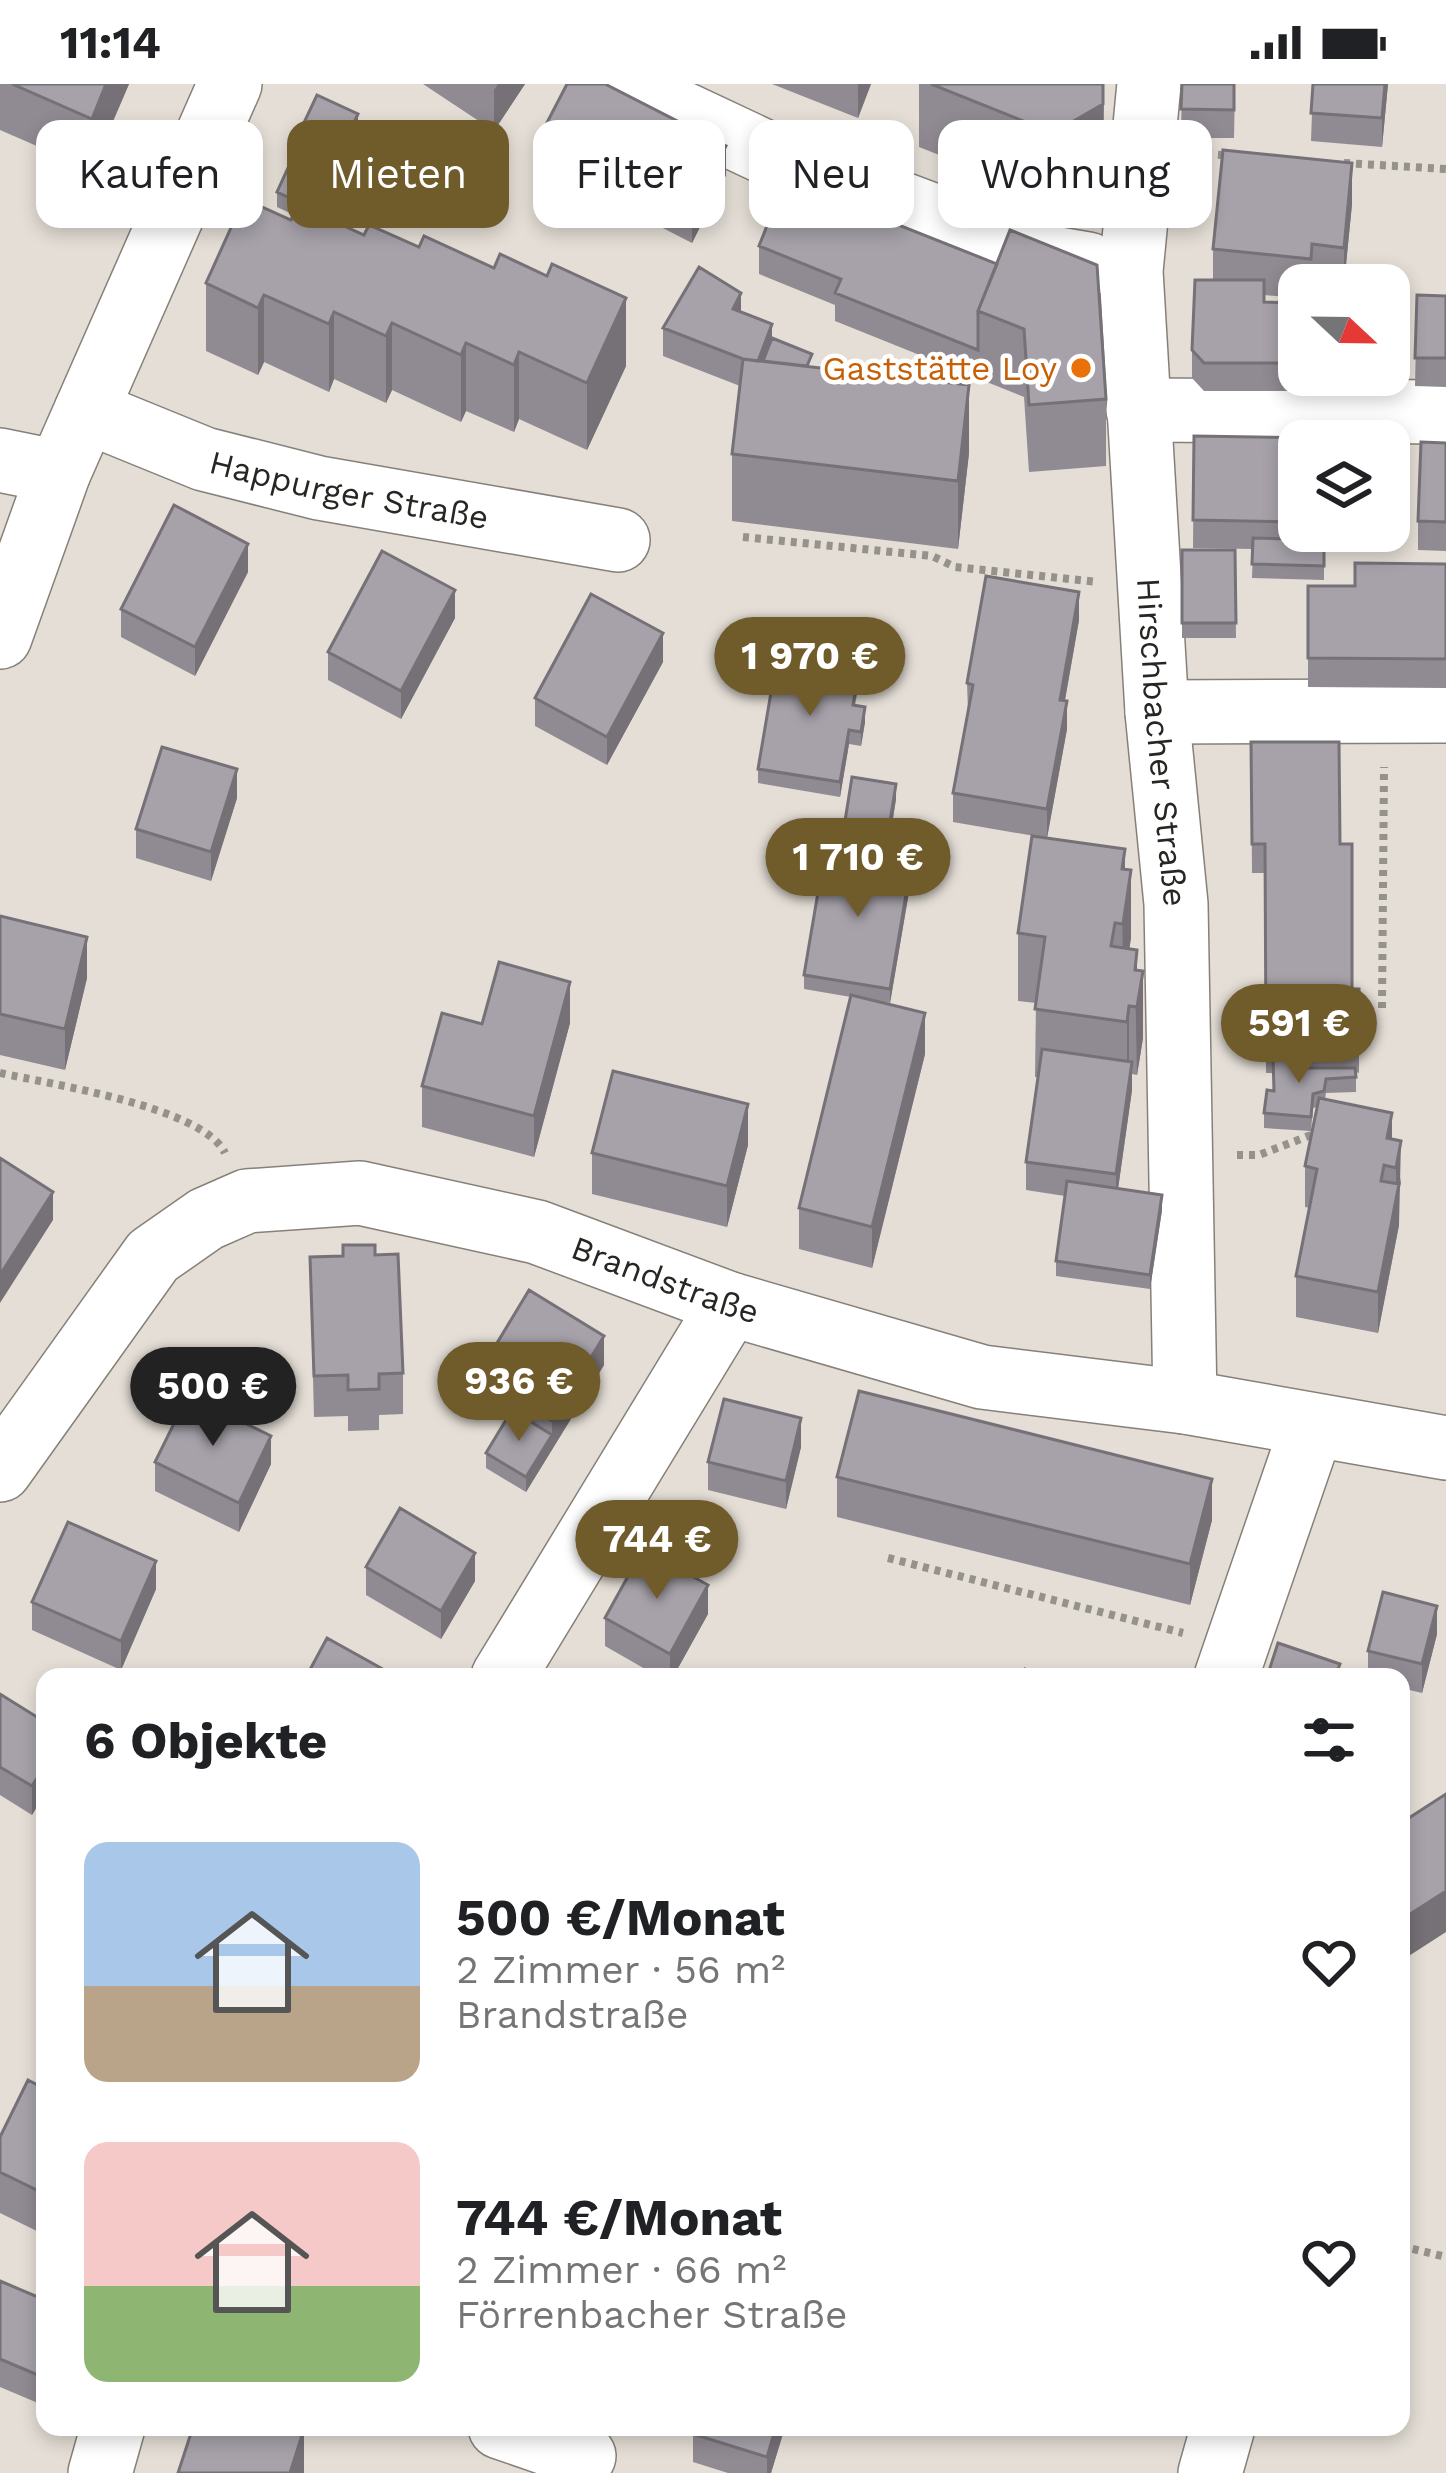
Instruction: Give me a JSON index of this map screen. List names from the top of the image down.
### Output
{
  "streets": {
    "street": ["Happurger Straße", "Hirschbacher Straße", "Brandstraße"]
  },
  "crossings": [
    ["Hirschbacher Straße", "Brandstraße"]
  ],
  "places": ["Gaststätte Loy"],
  "north": "right",
  "page": {
    "status": "11:14",
    "chip": [
      "Kaufen",
      "Mieten",
      "Filter",
      "Neu",
      "Wohnung"
    ],
    "price": [
      "1 970 €",
      "1 710 €",
      "591 €",
      "936 €",
      "500 €",
      "744 €"
    ],
    "heading": "6 Objekte",
    "list": [
      {
        "name": "500 €/Monat",
        "note": "2 Zimmer · 56 m² · Brandstraße"
      },
      {
        "name": "744 €/Monat",
        "note": "2 Zimmer · 66 m² · Förrenbacher Straße"
      }
    ]
  }
}
